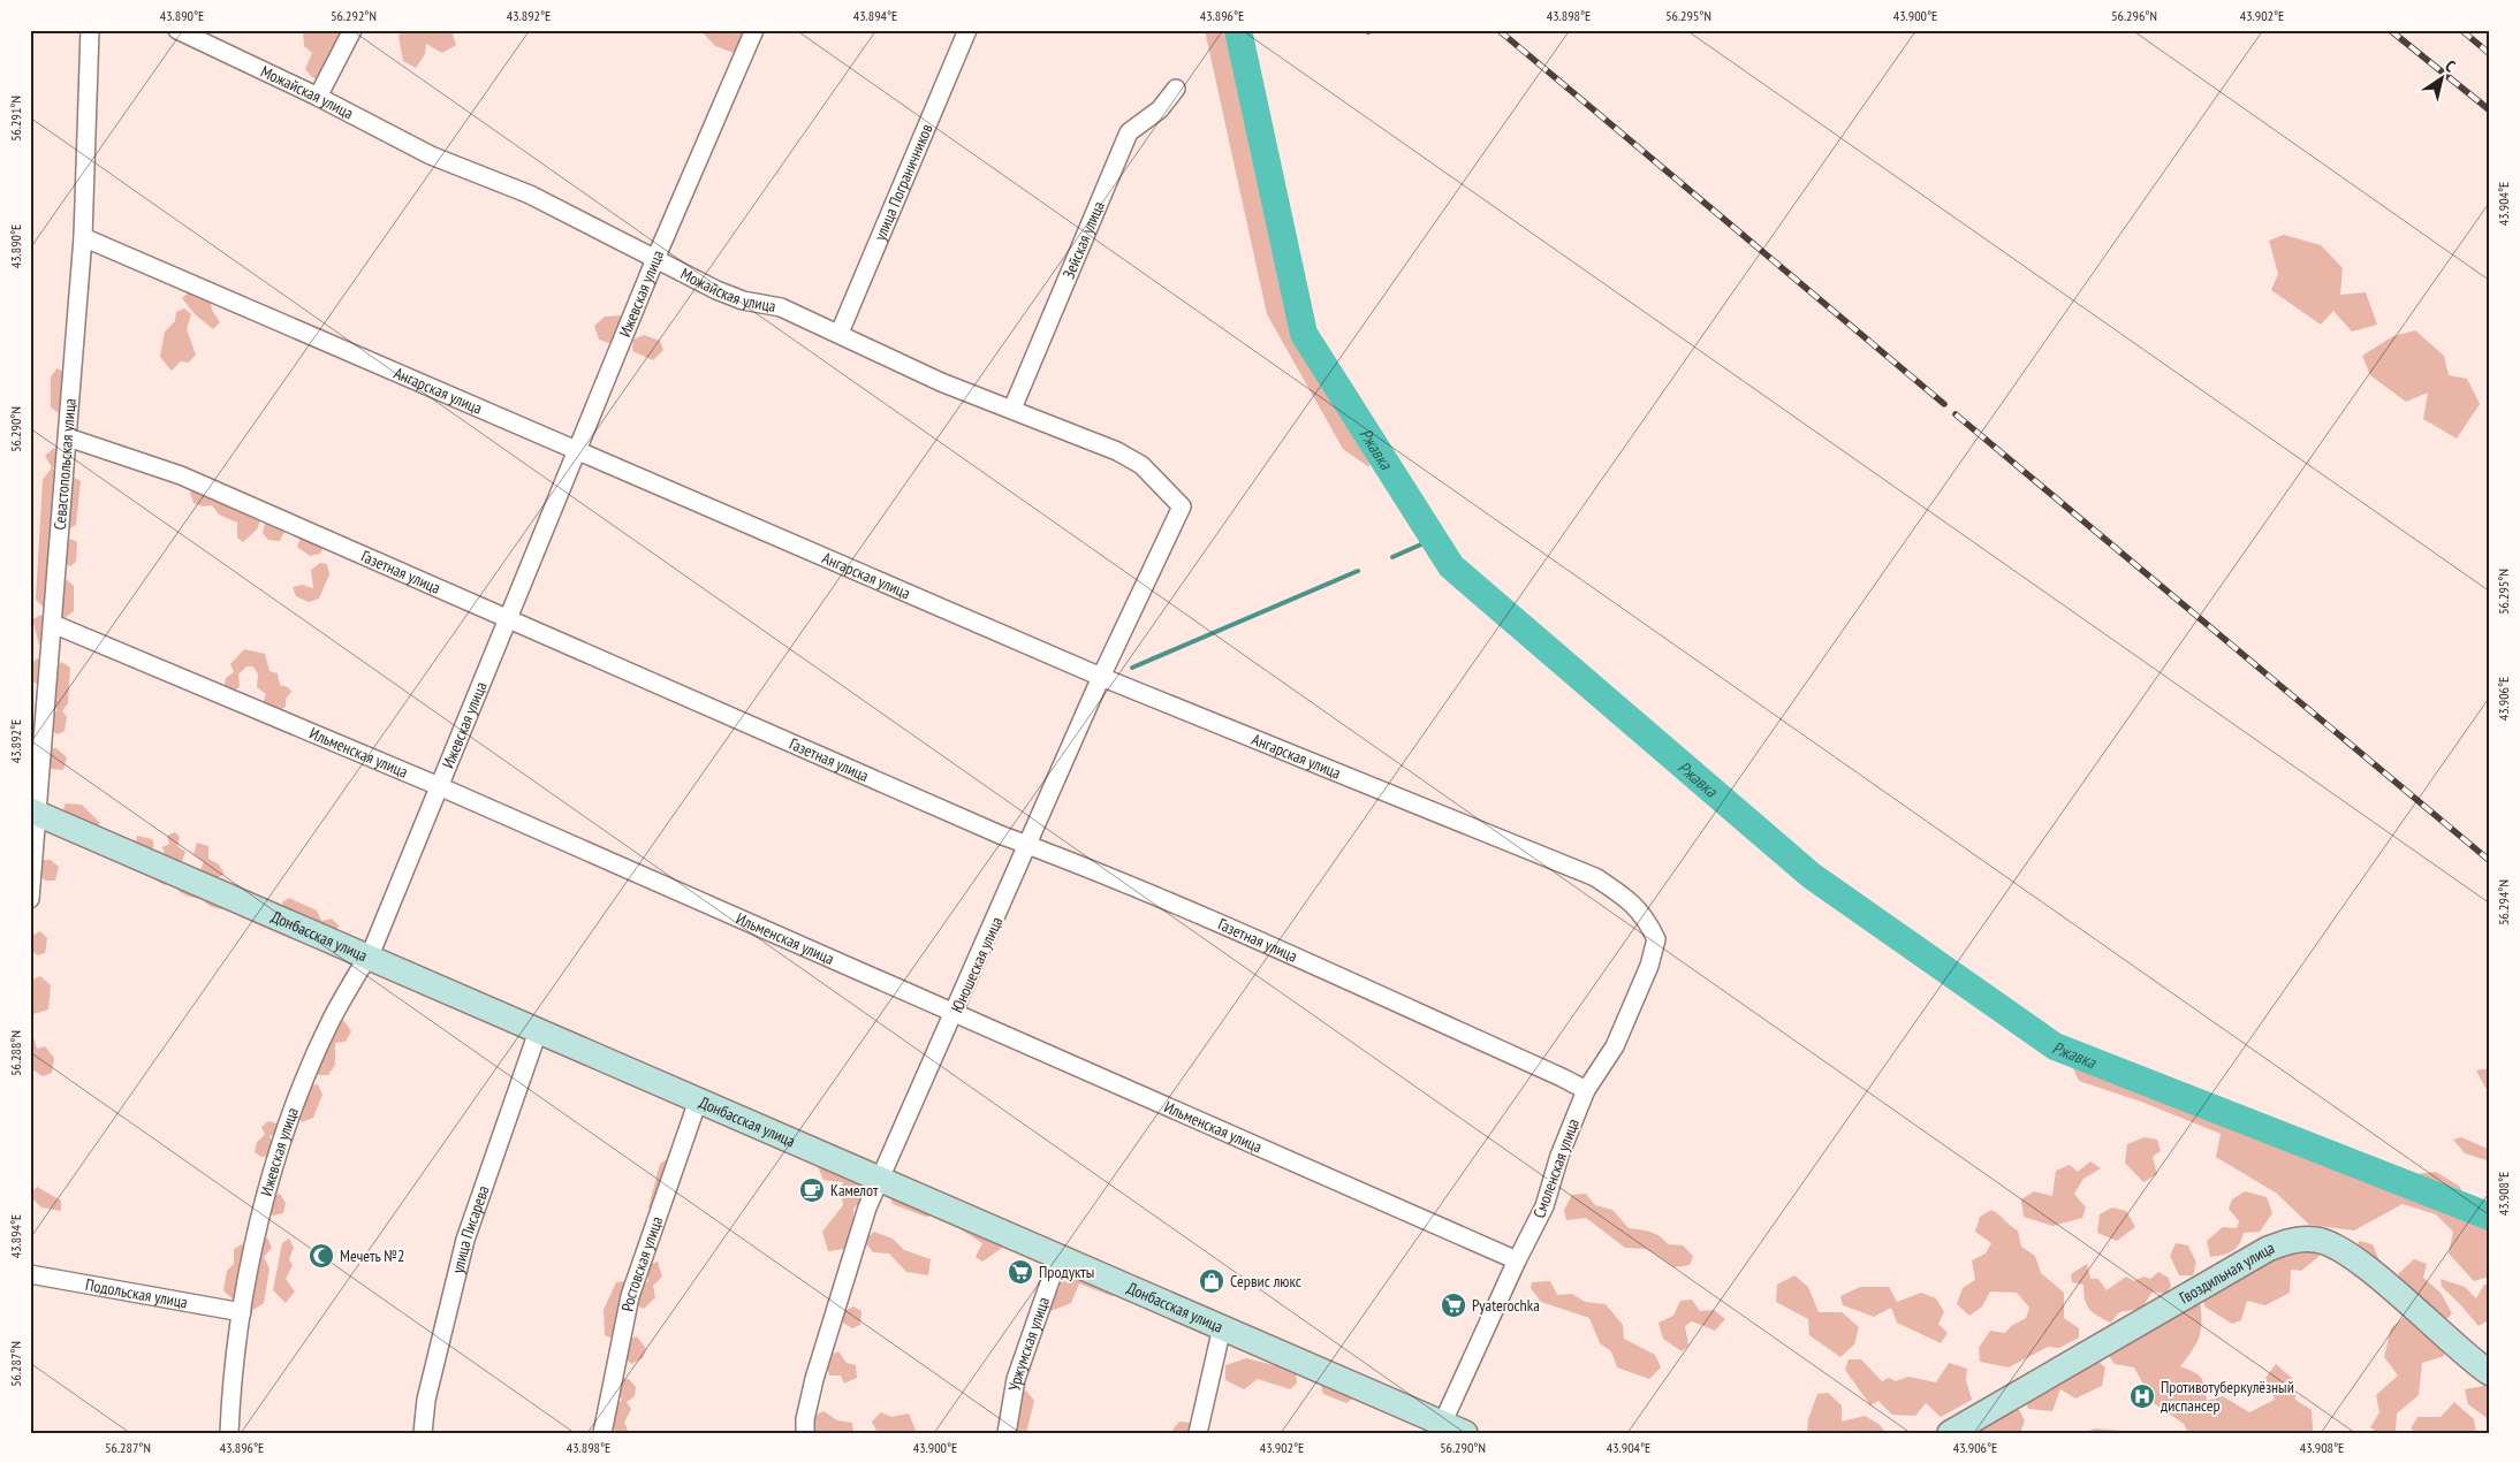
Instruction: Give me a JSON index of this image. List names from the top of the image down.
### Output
{
  "streets": {
    "street": [
      "Можайская улица",
      "улица Пограничников",
      "Зейская улица",
      "Ижевская улица",
      "Ангарская улица",
      "Севастопольская улица",
      "Газетная улица",
      "Ильменская улица",
      "Донбасская улица",
      "Юношеская улица",
      "Смоленская улица",
      "улица Писарева",
      "Ростовская улица",
      "Гвоздильная улица",
      "Подольская улица",
      "Уржумская улица"
    ]
  },
  "crossings": [
    ["Можайская улица", "улица Пограничников"],
    ["Можайская улица", "Зейская улица"],
    ["Можайская улица", "Ижевская улица"],
    ["Можайская улица", "Юношеская улица"],
    ["Ижевская улица", "Ангарская улица"],
    ["Ижевская улица", "Газетная улица"],
    ["Ижевская улица", "Ильменская улица"],
    ["Ижевская улица", "Донбасская улица"],
    ["Ижевская улица", "Подольская улица"],
    ["Ангарская улица", "Севастопольская улица"],
    ["Ангарская улица", "Юношеская улица"],
    ["Ангарская улица", "Смоленская улица"],
    ["Севастопольская улица", "Газетная улица"],
    ["Севастопольская улица", "Ильменская улица"],
    ["Севастопольская улица", "Донбасская улица"],
    ["Газетная улица", "Юношеская улица"],
    ["Газетная улица", "Смоленская улица"],
    ["Ильменская улица", "Юношеская улица"],
    ["Ильменская улица", "Смоленская улица"],
    ["Донбасская улица", "Юношеская улица"],
    ["Донбасская улица", "Смоленская улица"],
    ["Донбасская улица", "улица Писарева"],
    ["Донбасская улица", "Ростовская улица"],
    ["Донбасская улица", "Уржумская улица"]
  ],
  "water": ["Ржавка"],
  "places": {
    "cafe": ["Камелот"],
    "mosque": ["Мечеть №2"],
    "supermarket": ["Продукты", "Pyaterochka"],
    "shop": ["Сервис люкс"],
    "hospital": ["Противотуберкулёзный диспансер"]
  },
  "north": "top right",
  "coordinates": [
    "43.890°E",
    "56.292°N",
    "43.892°E",
    "43.894°E",
    "43.896°E",
    "43.898°E",
    "56.295°N",
    "43.900°E",
    "56.296°N",
    "43.902°E",
    "56.291°N",
    "43.904°E",
    "56.290°N",
    "43.906°E",
    "56.294°N",
    "56.288°N",
    "43.908°E",
    "56.287°N"
  ]
}
